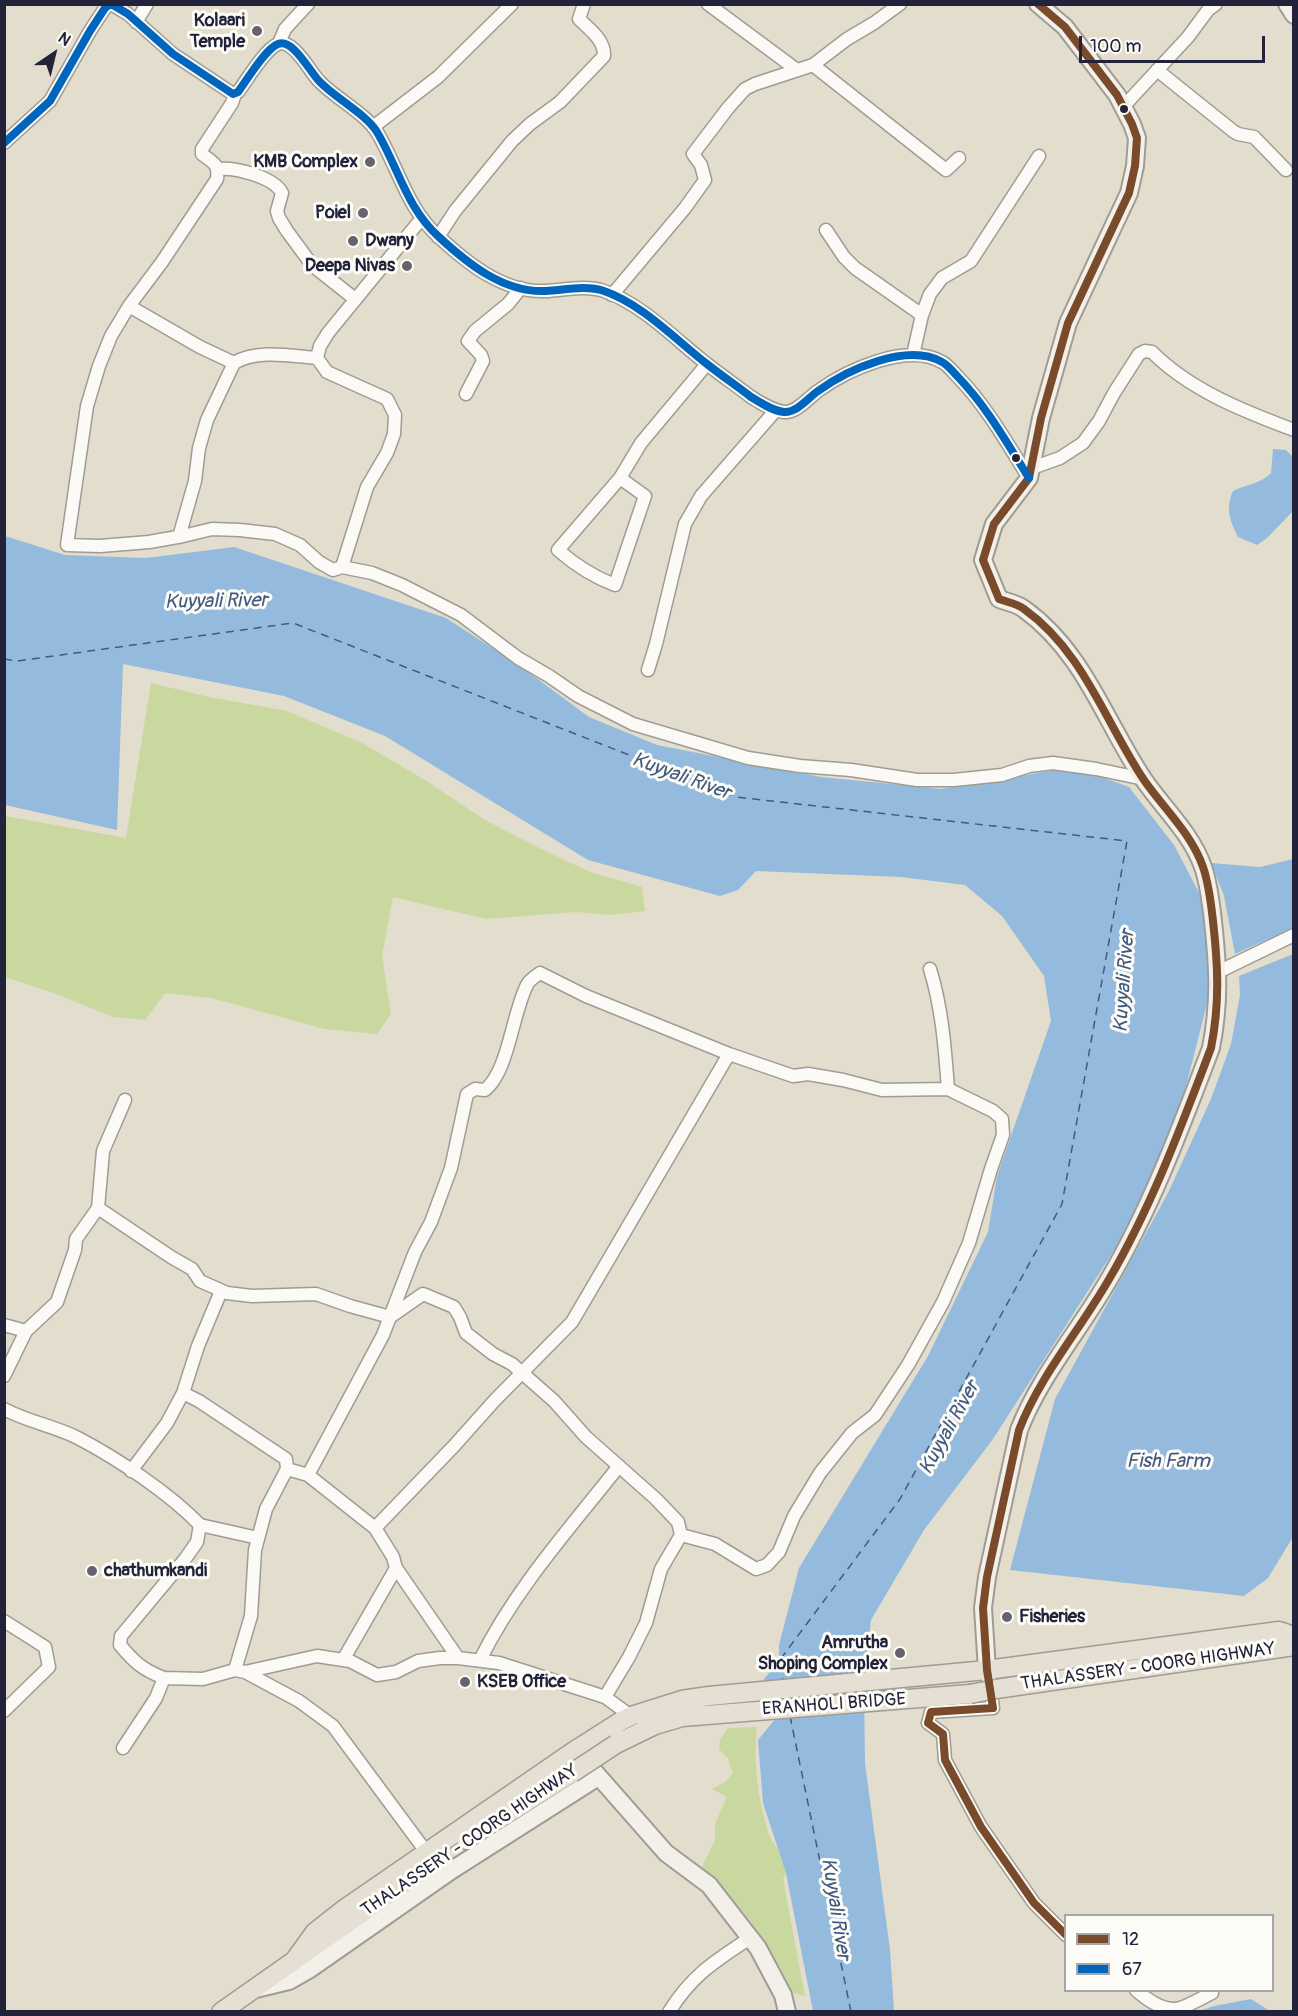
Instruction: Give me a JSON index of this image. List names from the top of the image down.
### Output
{
  "streets": {
    "main road": ["THALASSERY - COORG HIGHWAY", "ERANHOLI BRIDGE"]
  },
  "crossings": [
    ["THALASSERY - COORG HIGHWAY", "ERANHOLI BRIDGE"]
  ],
  "water": ["Kuyyali River", "Fish Farm"],
  "places": [
    "Kolaari Temple",
    "KMB Complex",
    "Poiel",
    "Dwany",
    "Deepa Nivas",
    "chathumkandi",
    "Fisheries",
    "Amrutha Shoping Complex",
    "KSEB Office"
  ],
  "lines": ["transit line 12", "transit line 67"],
  "legend": ["12", "67"],
  "scale_bar": "100 m",
  "north": "top right"
}
